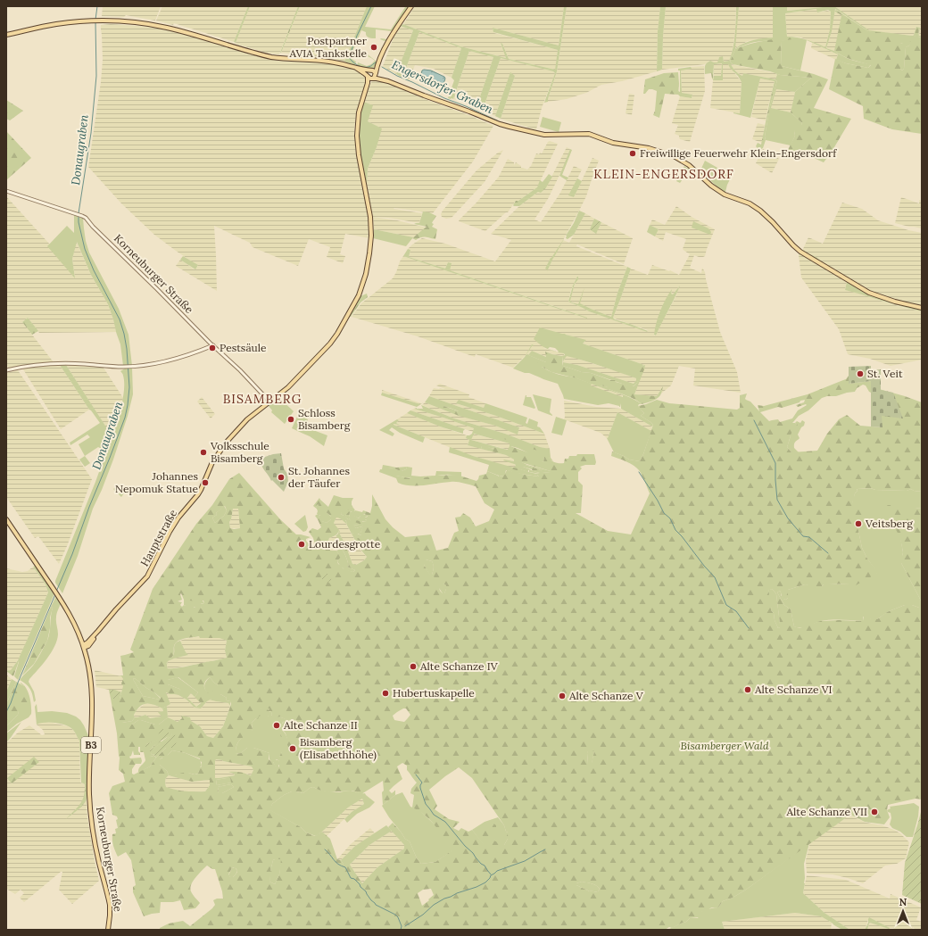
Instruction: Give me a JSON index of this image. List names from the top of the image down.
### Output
{
  "streets": {
    "main road": ["Korneuburger Straße", "Hauptstraße", "B3"]
  },
  "crossings": [
    ["Korneuburger Straße", "Hauptstraße"]
  ],
  "districts": ["KLEIN-ENGERSDORF", "BISAMBERG"],
  "water": ["Engersdorfer Graben", "Donaugraben"],
  "parks": ["Bisamberger Wald"],
  "places": [
    "Postpartner AVIA Tankstelle",
    "Freiwillige Feuerwehr Klein-Engersdorf",
    "Pestsäule",
    "St. Veit",
    "Schloss Bisamberg",
    "Volksschule Bisamberg",
    "St. Johannes der Täufer",
    "Johannes Nepomuk Statue",
    "Veitsberg",
    "Lourdesgrotte",
    "Alte Schanze IV",
    "Alte Schanze VI",
    "Hubertuskapelle",
    "Alte Schanze V",
    "Alte Schanze II",
    "Bisamberg (Elisabethhöhe)",
    "Alte Schanze VII"
  ],
  "north": "top"
}
